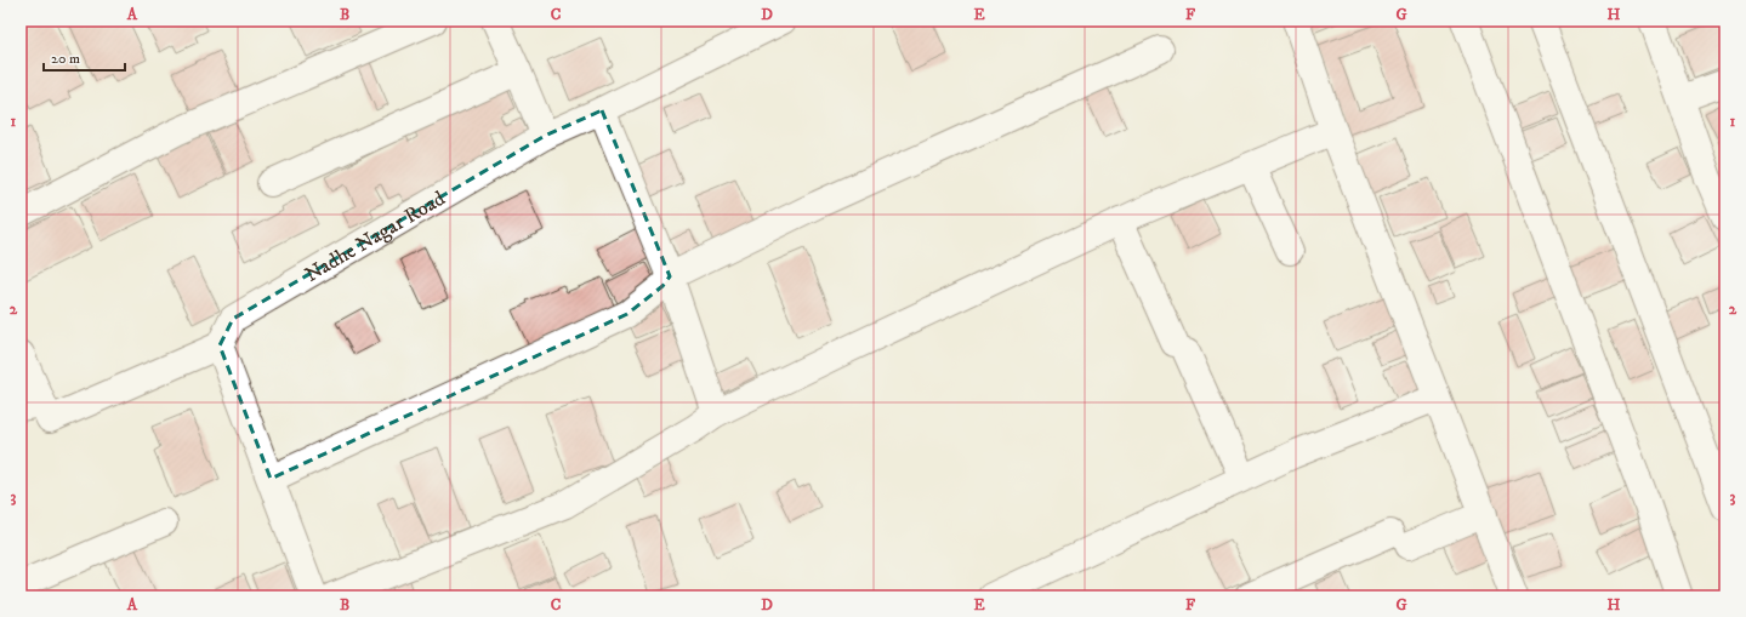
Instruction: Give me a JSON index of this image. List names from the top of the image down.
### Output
{
  "streets": {
    "street": ["Nadhe Nagar Road"]
  },
  "scale_bar": "20 m",
  "grid": {
    "columns": [
      "A",
      "B",
      "C",
      "D",
      "E",
      "F",
      "G",
      "H"
    ],
    "rows": ["1", "2", "3"]
  }
}
